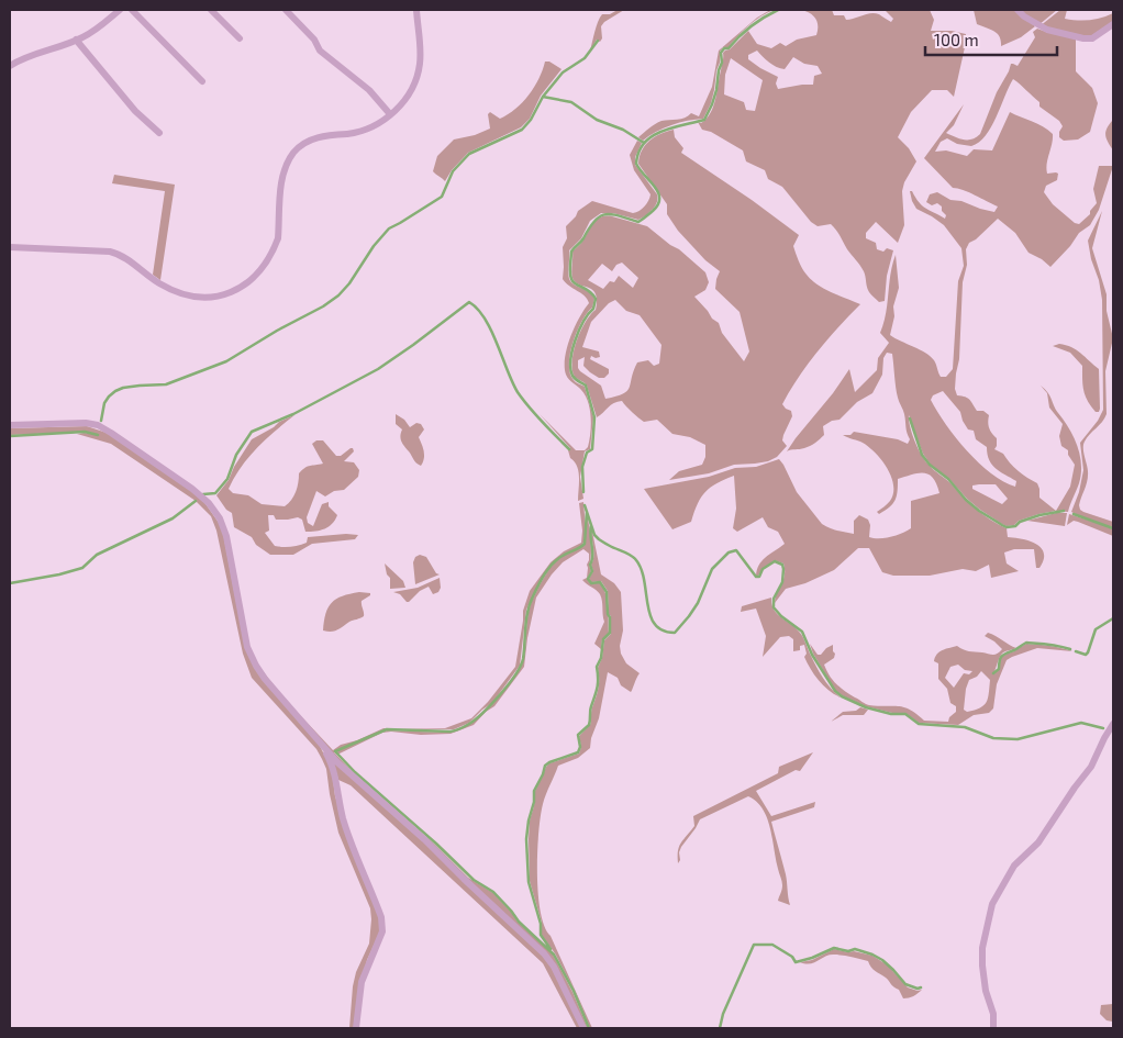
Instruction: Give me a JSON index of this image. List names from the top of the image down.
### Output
{
  "scale_bar": "100 m"
}
